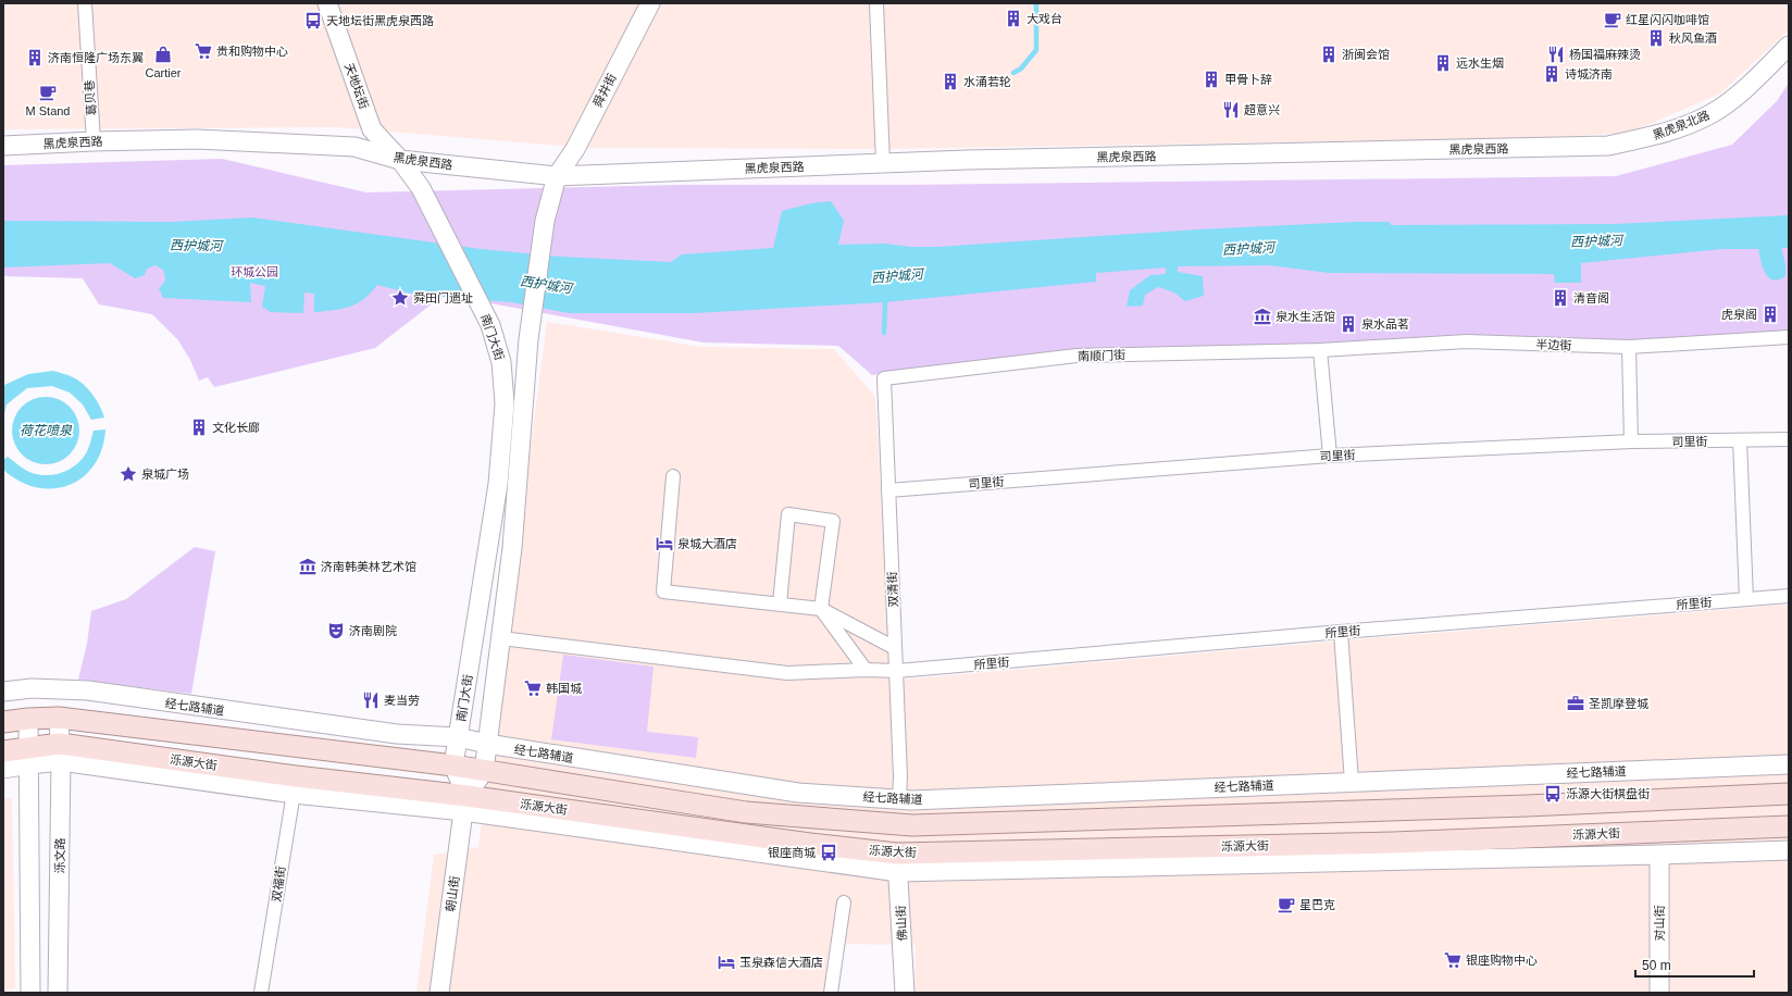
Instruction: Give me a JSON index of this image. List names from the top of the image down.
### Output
{
  "streets": {
    "main road": ["泺源大街"],
    "street": [
      "天地坛街",
      "舜井街",
      "葛贝巷",
      "黑虎泉北路",
      "黑虎泉西路",
      "南门大街",
      "半边街",
      "南顺门街",
      "司里街",
      "双清街",
      "所里街",
      "经七路辅道",
      "泺文路",
      "双福街",
      "朝山街",
      "佛山街",
      "对山街"
    ]
  },
  "crossings": [
    ["天地坛街", "黑虎泉西路"],
    ["天地坛街", "南门大街"],
    ["舜井街", "黑虎泉西路"],
    ["葛贝巷", "黑虎泉西路"],
    ["黑虎泉北路", "黑虎泉西路"],
    ["黑虎泉西路", "南门大街"],
    ["南门大街", "经七路辅道"],
    ["半边街", "南顺门街"],
    ["南顺门街", "双清街"],
    ["司里街", "双清街"],
    ["双清街", "所里街"],
    ["双清街", "经七路辅道"],
    ["泺源大街", "泺文路"],
    ["泺源大街", "双福街"],
    ["泺源大街", "朝山街"],
    ["泺源大街", "佛山街"]
  ],
  "water": ["西护城河", "荷花喷泉"],
  "parks": ["环城公园"],
  "places": {
    "building": [
      "大戏台",
      "秋风鱼酒",
      "浙闽会馆",
      "济南恒隆广场东翼",
      "远水生烟",
      "诗城济南",
      "甲骨卜辞",
      "水涌若轮",
      "清音阁",
      "虎泉阁",
      "泉水品茗",
      "文化长廊"
    ],
    "cafe": ["红星闪闪咖啡馆", "M Stand", "星巴克"],
    "bus stop": ["天地坛街黑虎泉西路", "泺源大街棋盘街", "银座商城"],
    "supermarket": ["贵和购物中心", "韩国城", "银座购物中心"],
    "shop": ["Cartier"],
    "restaurant": ["杨国福麻辣烫", "超意兴", "麦当劳"],
    "place": ["舜田门遗址", "泉城广场"],
    "museum": ["泉水生活馆", "济南韩美林艺术馆"],
    "hotel": ["泉城大酒店", "玉泉森信大酒店"],
    "theatre": ["济南剧院"],
    "office": ["圣凯摩登城"]
  },
  "scale_bar": "50 m"
}
